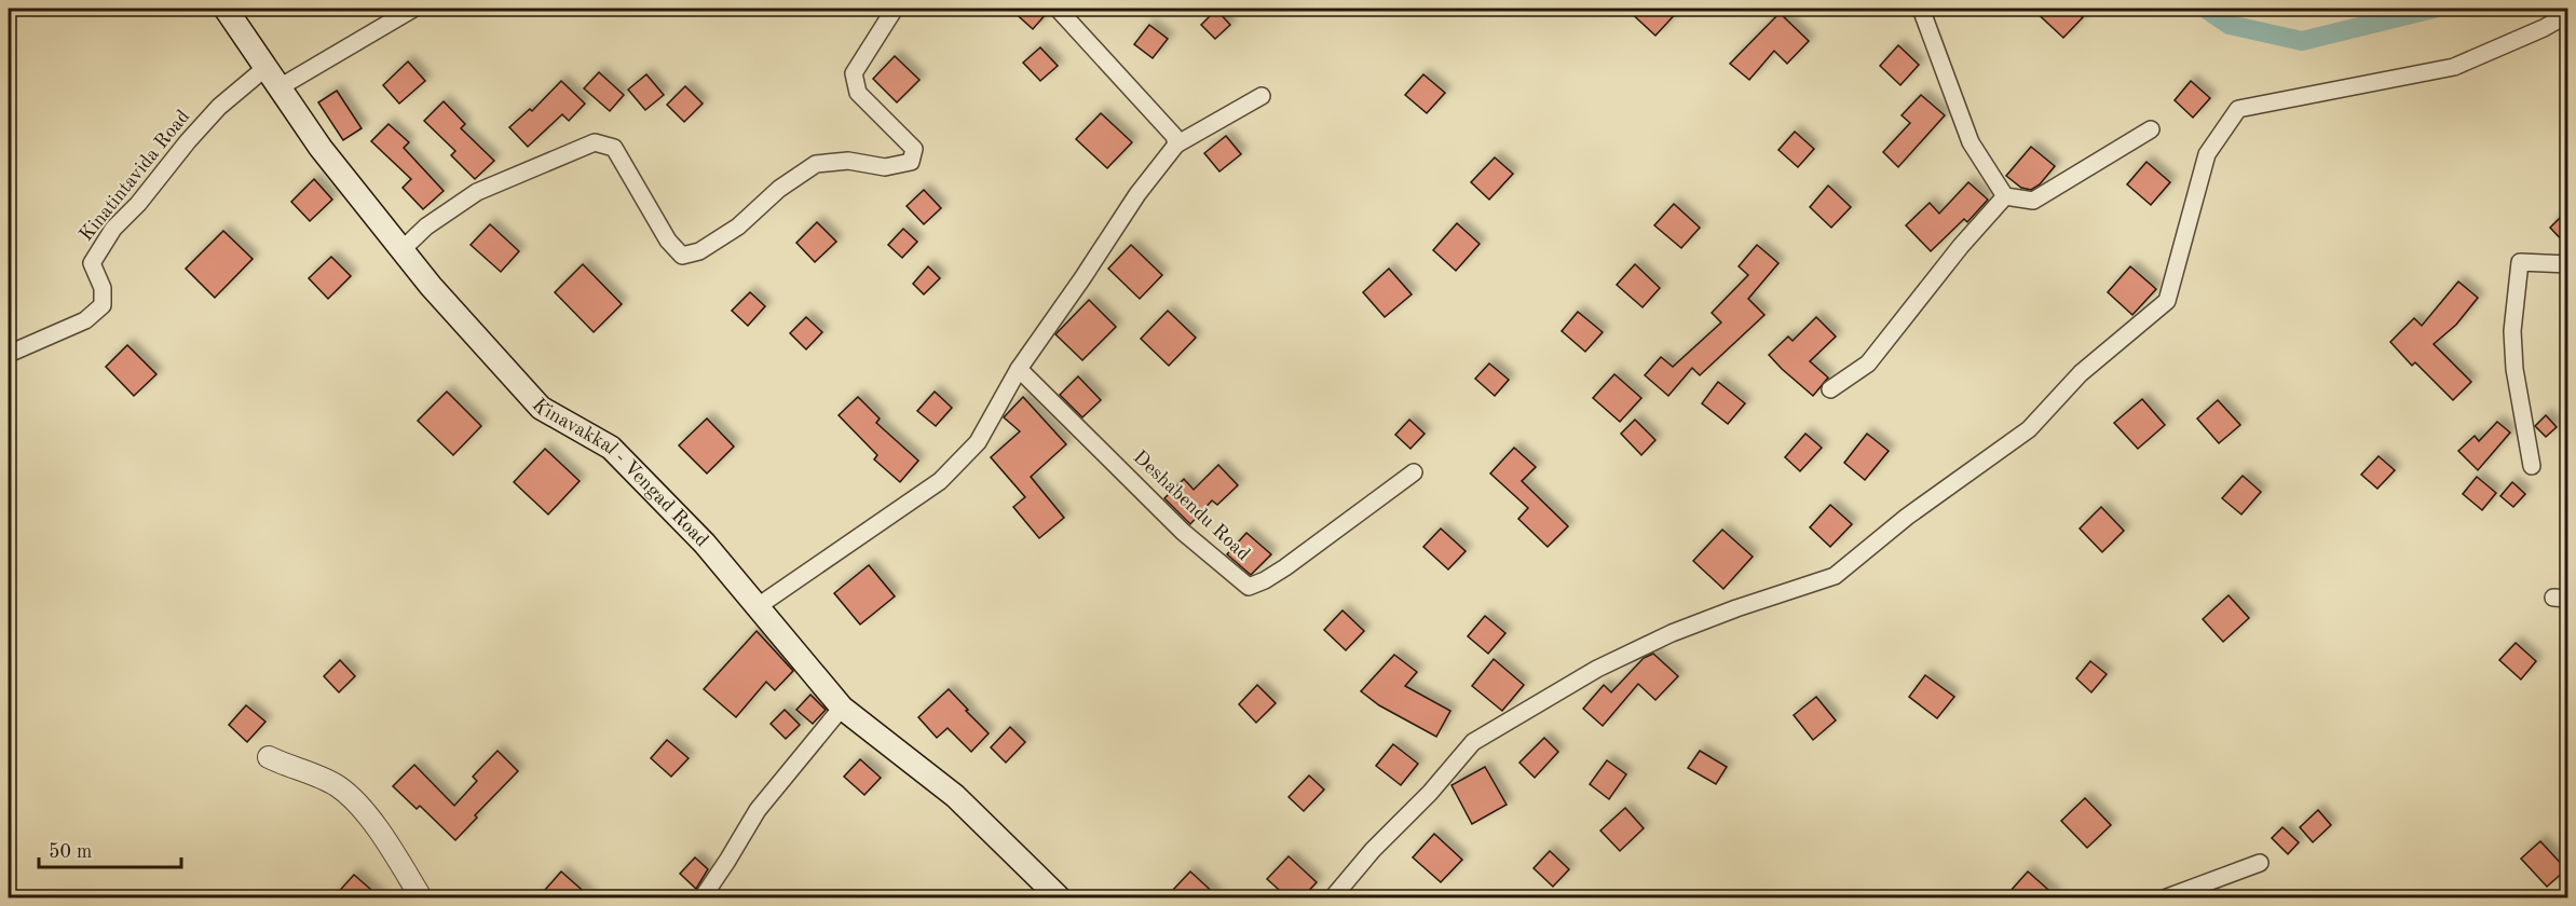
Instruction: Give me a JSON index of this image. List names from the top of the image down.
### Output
{
  "streets": {
    "main road": ["Kinavakkal - Vengad Road"],
    "street": ["Kinatintavida Road", "Deshabendu Road"]
  },
  "crossings": [
    ["Kinatintavida Road", "Kinavakkal - Vengad Road"]
  ],
  "scale_bar": "50 m"
}
